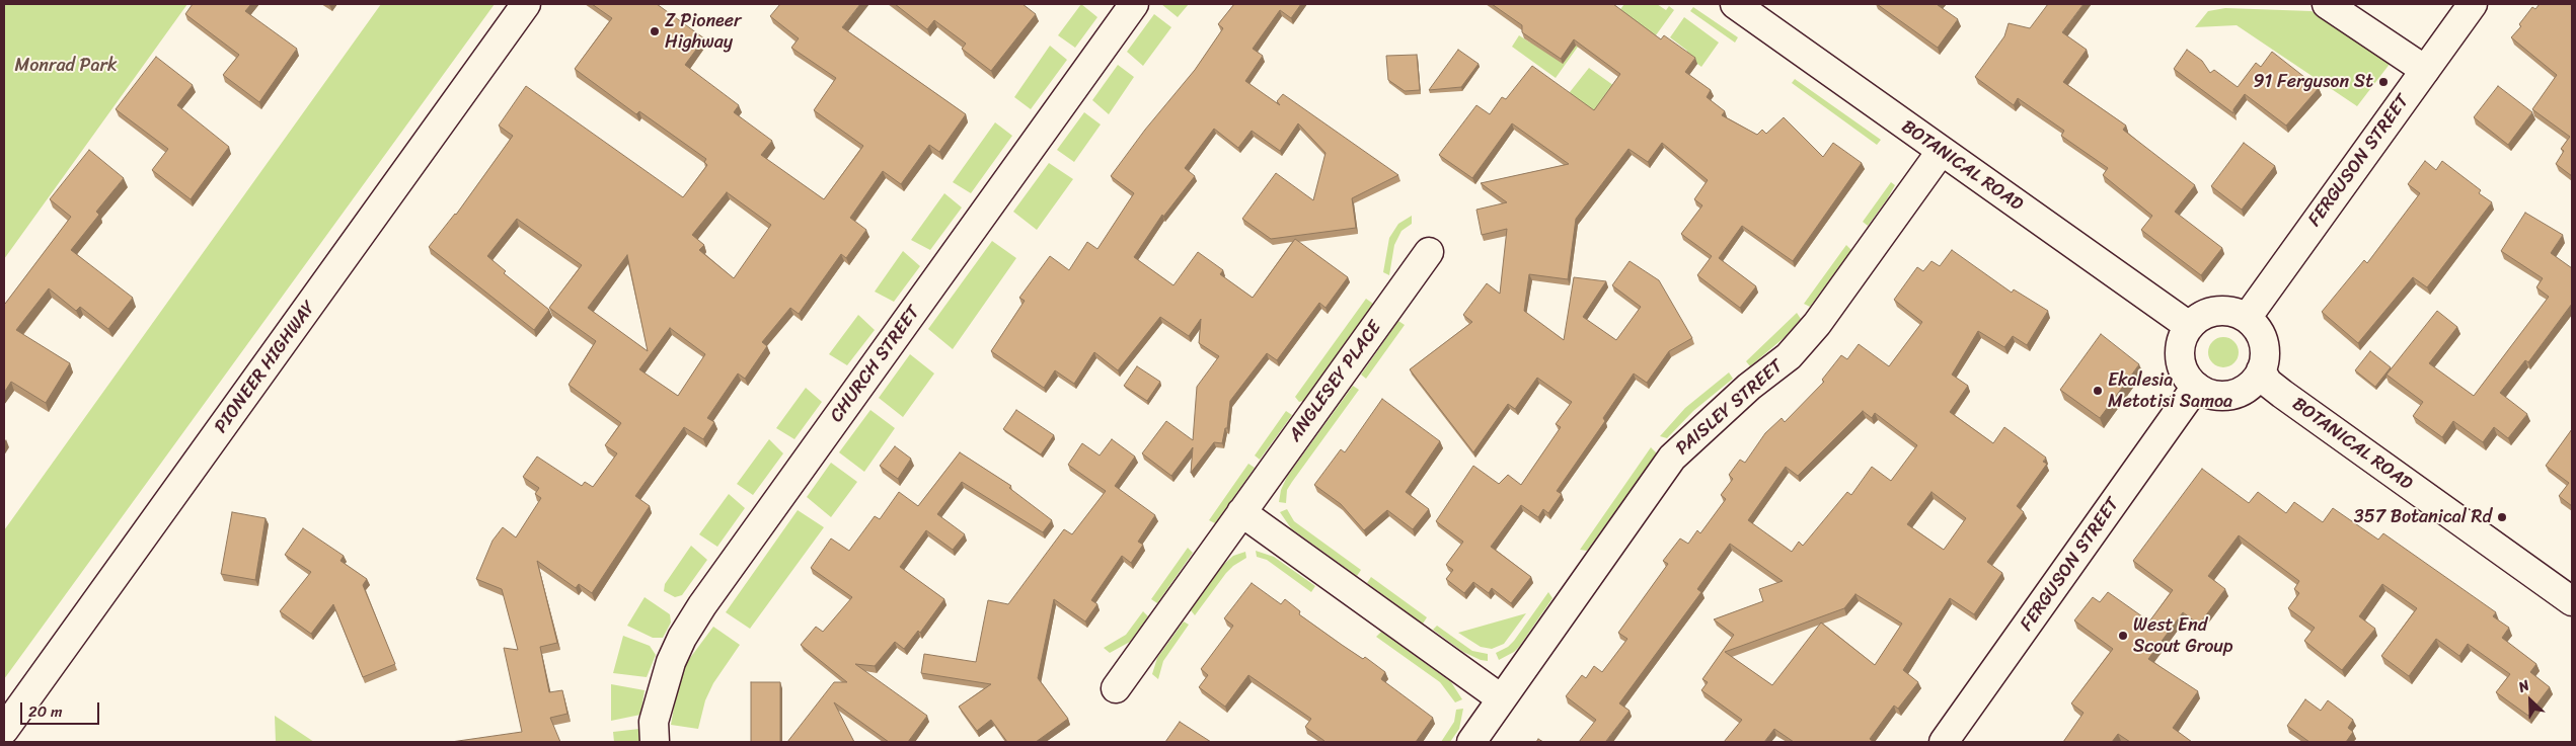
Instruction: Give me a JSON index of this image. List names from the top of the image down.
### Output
{
  "streets": {
    "street": [
      "FERGUSON STREET",
      "BOTANICAL ROAD",
      "CHURCH STREET",
      "PIONEER HIGHWAY",
      "ANGLESEY PLACE",
      "PAISLEY STREET"
    ]
  },
  "crossings": [
    ["FERGUSON STREET", "BOTANICAL ROAD"],
    ["BOTANICAL ROAD", "PAISLEY STREET"]
  ],
  "parks": ["Monrad Park"],
  "places": [
    "Z Pioneer Highway",
    "91 Ferguson St",
    "Ekalesia Metotisi Samoa",
    "357 Botanical Rd",
    "West End Scout Group"
  ],
  "scale_bar": "20 m",
  "north": "top left"
}
